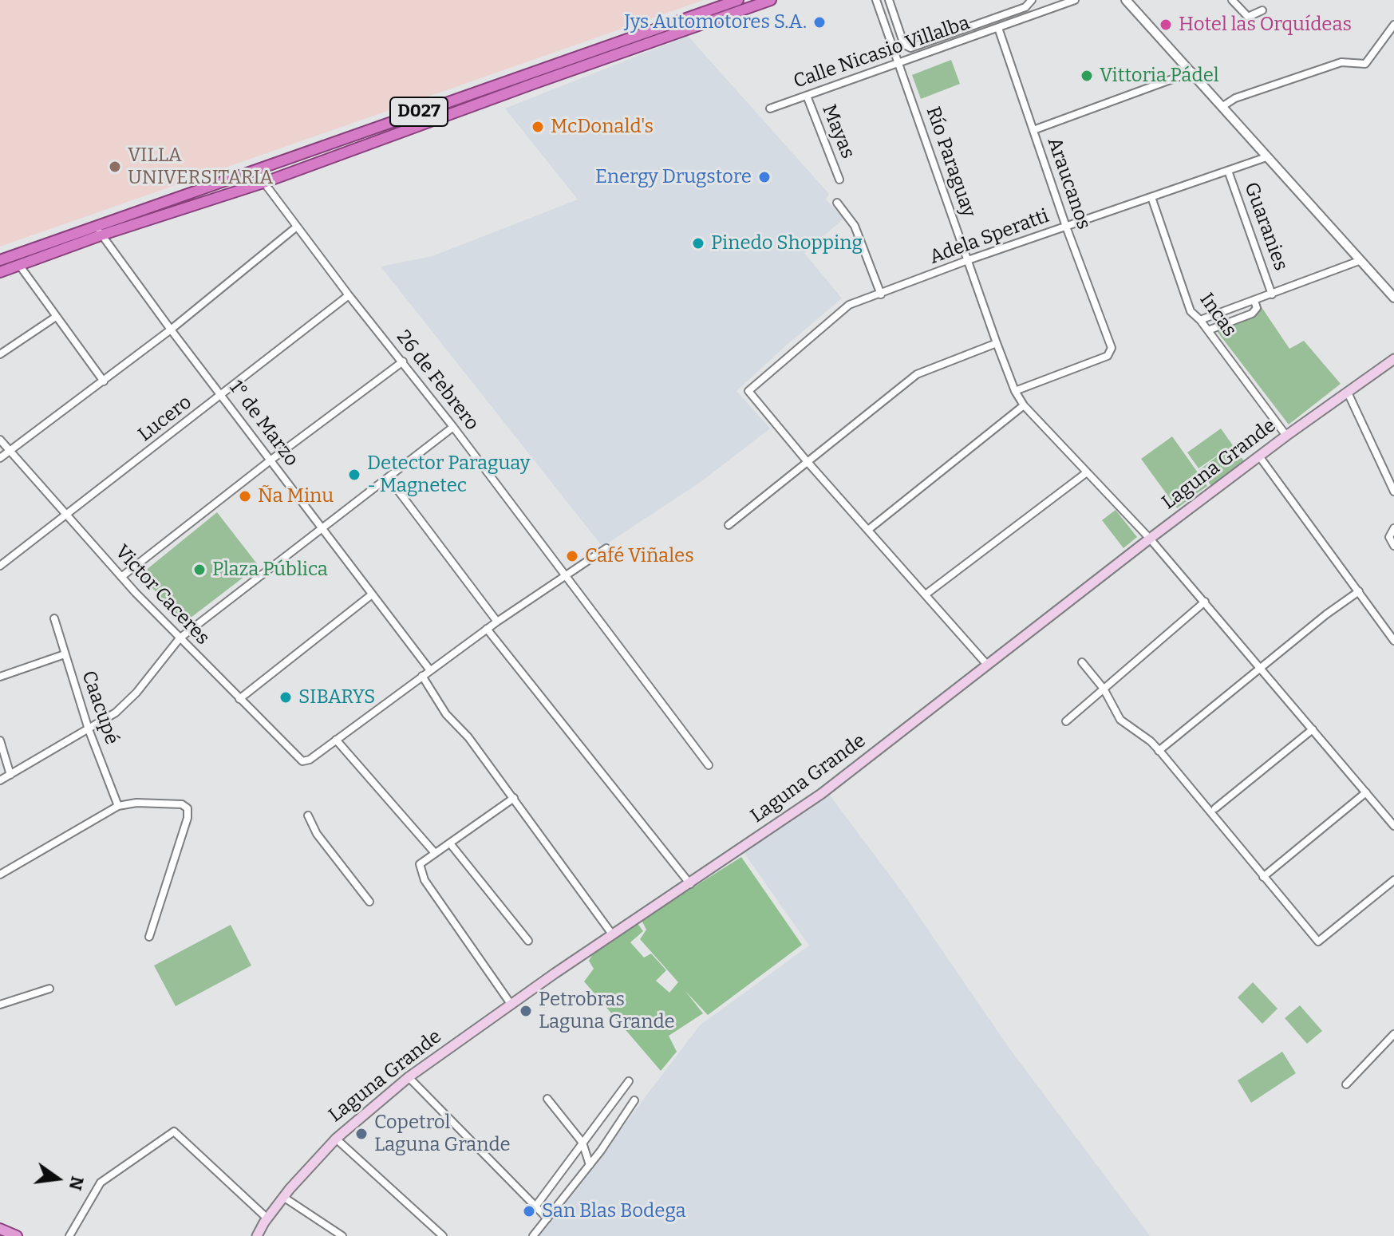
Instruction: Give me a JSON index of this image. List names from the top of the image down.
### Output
{
  "streets": {
    "highway": ["D027"],
    "main road": ["Laguna Grande"],
    "street": [
      "Calle Nicasio Villalba",
      "Mayas",
      "Río Paraguay",
      "Araucanos",
      "Guaranies",
      "Adela Speratti",
      "Incas",
      "26 de Febrero",
      "Lucero",
      "1° de Marzo",
      "Victor Caceres",
      "Caacupé"
    ]
  },
  "crossings": [
    ["Calle Nicasio Villalba", "Mayas"],
    ["Calle Nicasio Villalba", "Río Paraguay"],
    ["Calle Nicasio Villalba", "Araucanos"],
    ["D027", "26 de Febrero"],
    ["D027", "1° de Marzo"],
    ["Río Paraguay", "Araucanos"],
    ["Río Paraguay", "Adela Speratti"],
    ["Río Paraguay", "Laguna Grande"],
    ["Araucanos", "Adela Speratti"],
    ["Guaranies", "Adela Speratti"],
    ["Adela Speratti", "Incas"],
    ["Incas", "Laguna Grande"],
    ["26 de Febrero", "Lucero"],
    ["Lucero", "1° de Marzo"],
    ["Lucero", "Victor Caceres"]
  ],
  "places": [
    "Jys Automotores S.A.",
    "Hotel las Orquídeas",
    "Vittoria Pádel",
    "McDonald's",
    "VILLA UNIVERSITARIA",
    "Energy Drugstore",
    "Pinedo Shopping",
    "Detector Paraguay - Magnetec",
    "Ña Minu",
    "Café Viñales",
    "Plaza Pública",
    "SIBARYS",
    "Petrobras Laguna Grande",
    "Copetrol Laguna Grande",
    "San Blas Bodega"
  ],
  "north": "right"
}
